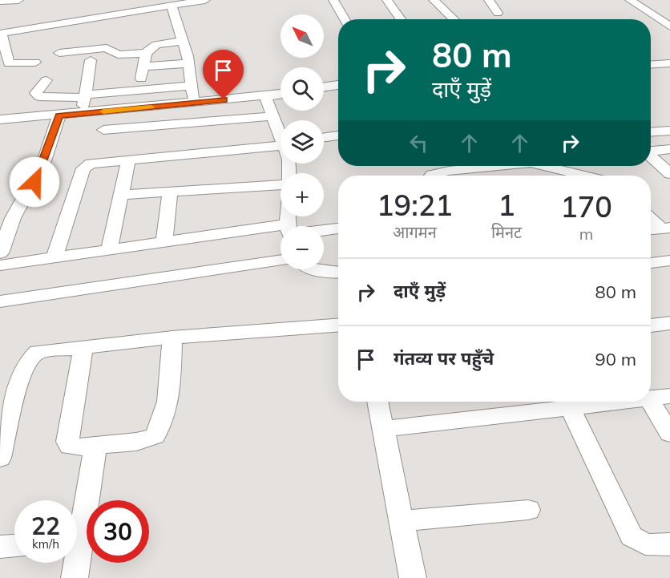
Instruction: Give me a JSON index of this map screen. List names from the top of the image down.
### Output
{
  "north": "top left",
  "page": {
    "map_buttons": ["+", "−"],
    "turn": ["80 m", "दाएँ मुड़ें"],
    "eta": [
      "19:21",
      "आगमन",
      "1",
      "मिनट",
      "170",
      "m"
    ],
    "list": [
      {
        "name": "दाएँ मुड़ें",
        "value": "80 m"
      },
      {
        "name": "गंतव्य पर पहुँचे",
        "value": "90 m"
      }
    ],
    "speed": "22 km/h",
    "limit": "30"
  }
}
